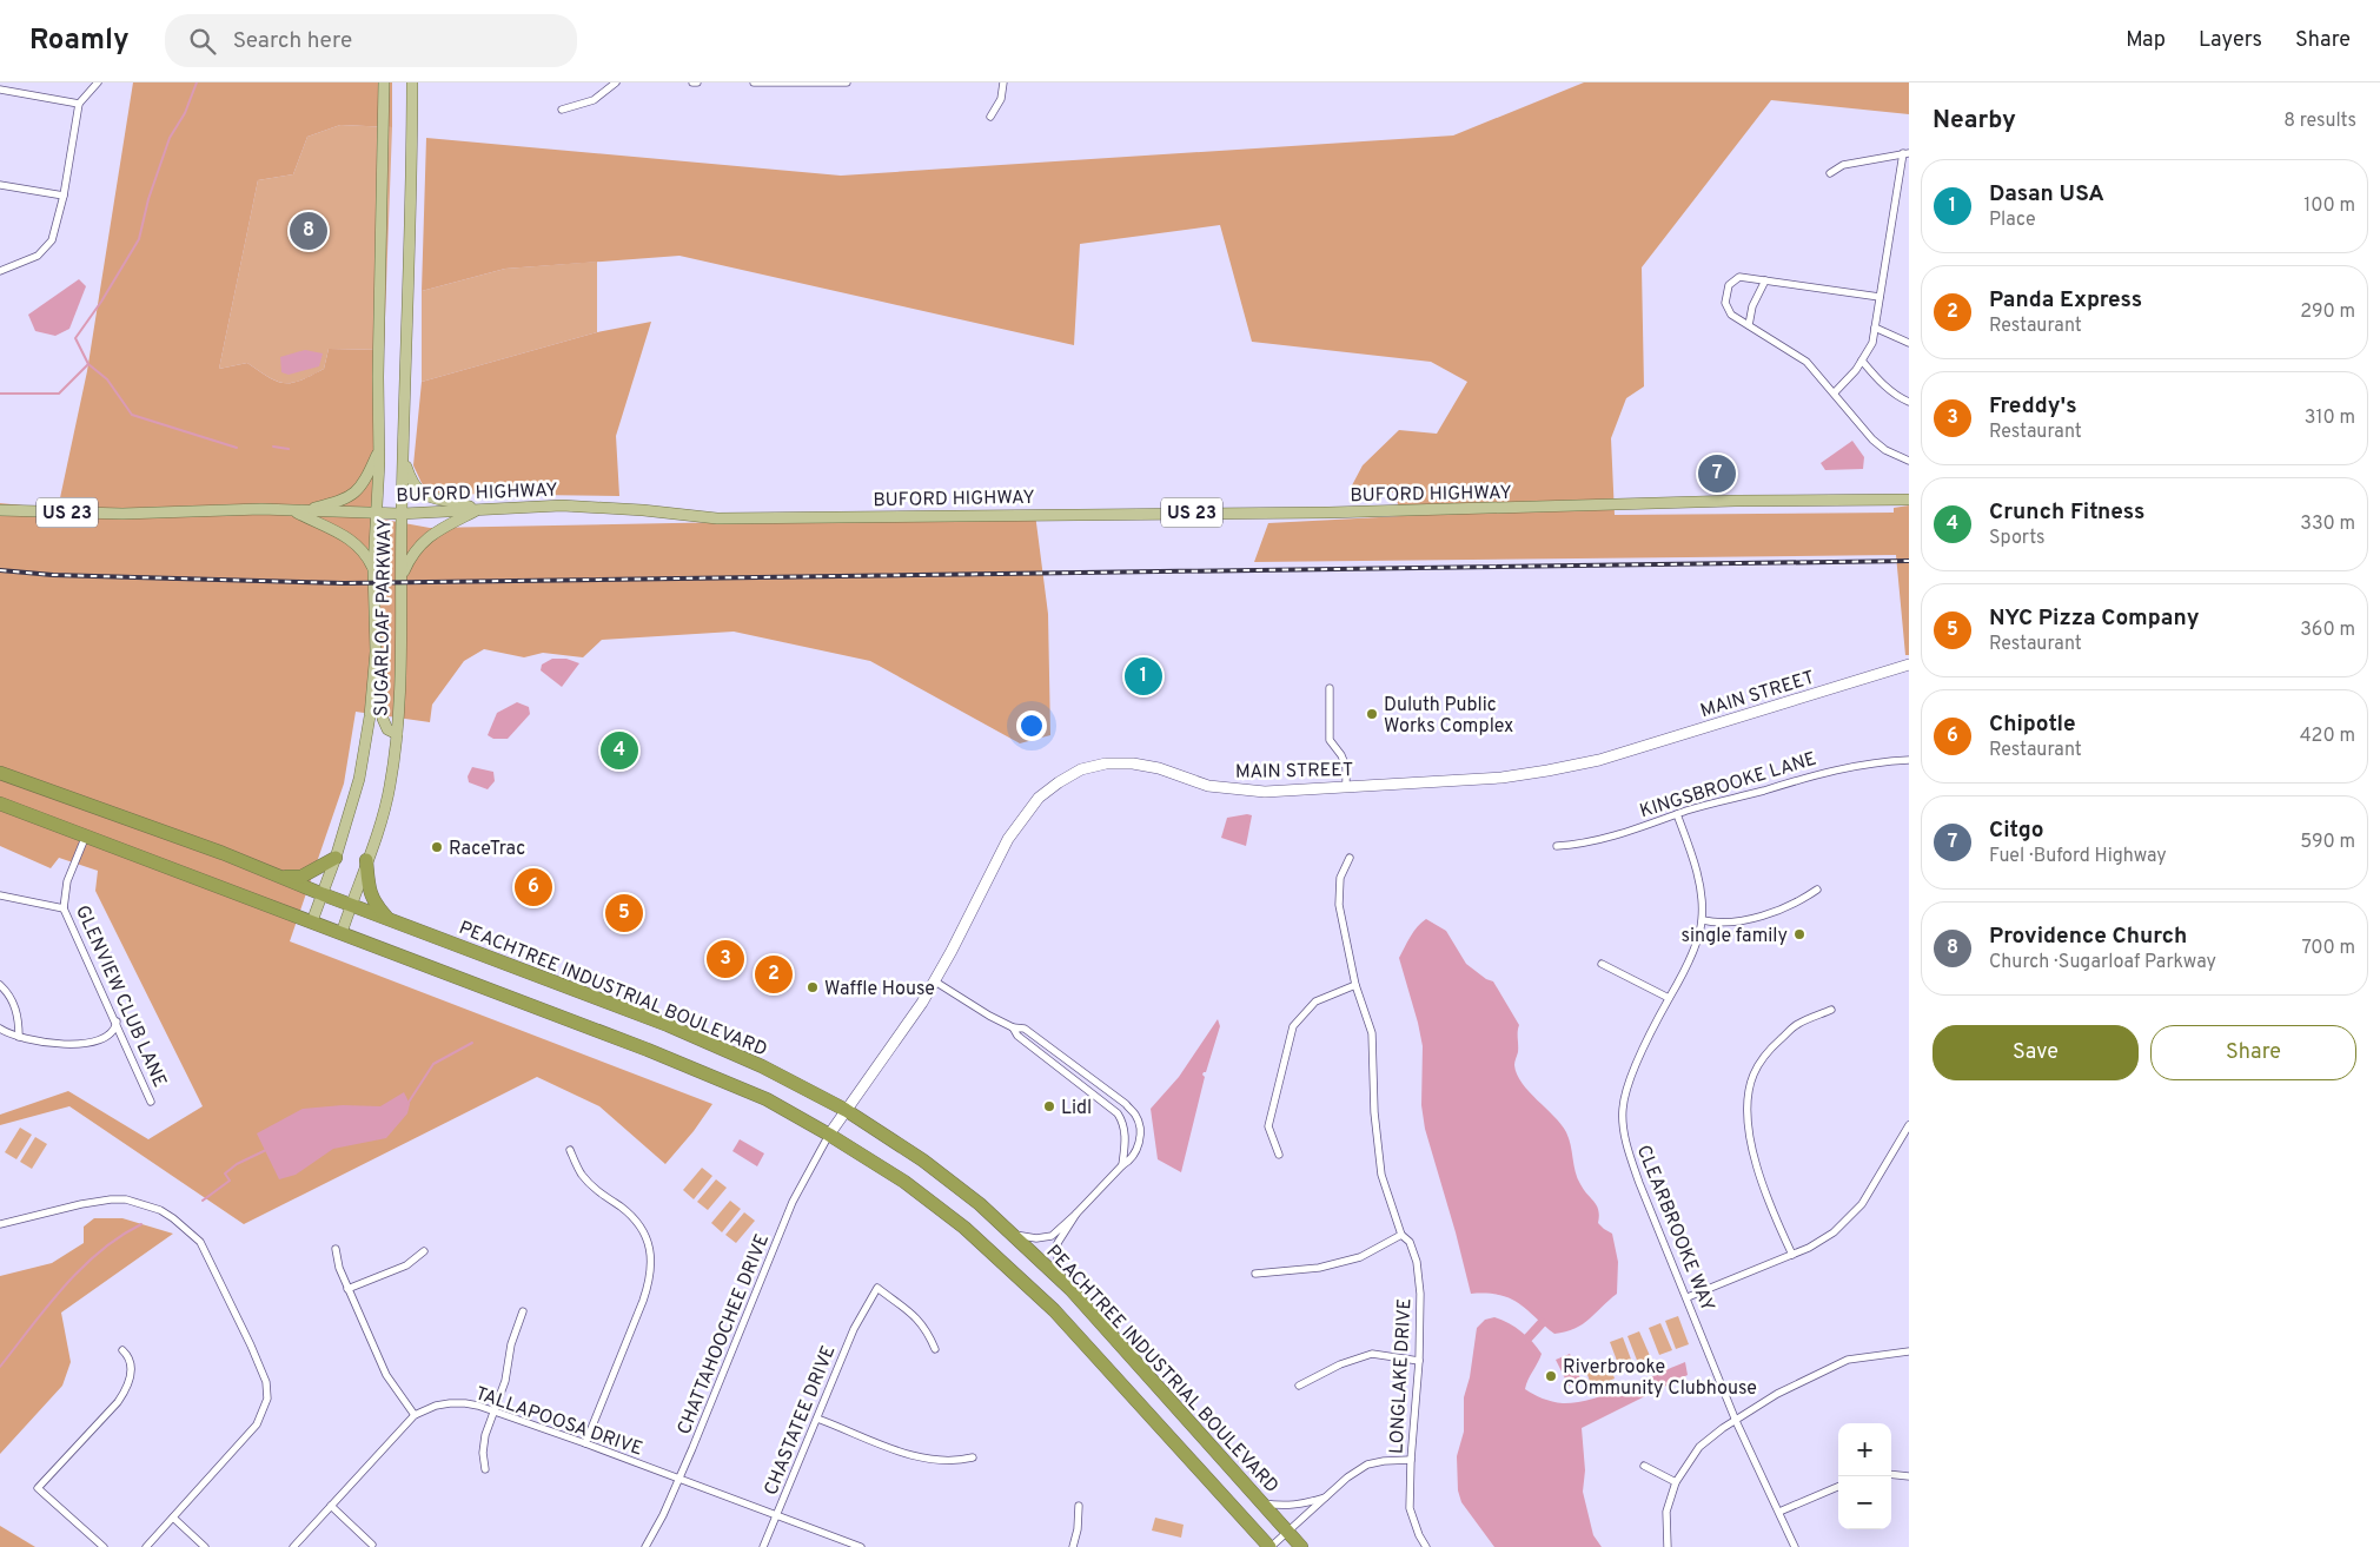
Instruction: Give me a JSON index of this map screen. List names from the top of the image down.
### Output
{
  "streets": {
    "highway": ["PEACHTREE INDUSTRIAL BOULEVARD"],
    "main road": ["BUFORD HIGHWAY", "US 23", "SUGARLOAF PARKWAY"],
    "street": [
      "MAIN STREET",
      "KINGSBROOKE LANE",
      "GLENVIEW CLUB LANE",
      "CLEARBROOKE WAY",
      "CHATTAHOOCHEE DRIVE",
      "LONGLAKE DRIVE",
      "TALLAPOOSA DRIVE",
      "CHASTATEE DRIVE"
    ]
  },
  "crossings": [
    ["BUFORD HIGHWAY", "SUGARLOAF PARKWAY"],
    ["SUGARLOAF PARKWAY", "PEACHTREE INDUSTRIAL BOULEVARD"],
    ["MAIN STREET", "PEACHTREE INDUSTRIAL BOULEVARD"],
    ["MAIN STREET", "CHATTAHOOCHEE DRIVE"],
    ["KINGSBROOKE LANE", "CLEARBROOKE WAY"],
    ["CHATTAHOOCHEE DRIVE", "TALLAPOOSA DRIVE"],
    ["TALLAPOOSA DRIVE", "CHASTATEE DRIVE"]
  ],
  "places": [
    "Duluth Public Works Complex",
    "RaceTrac",
    "single family",
    "Waffle House",
    "Lidl",
    "Riverbrooke COmmunity Clubhouse"
  ],
  "page": {
    "header": "Roamly",
    "search": "Search here",
    "nav": ["Map", "Layers", "Share"],
    "heading": ["Nearby", "8 results"],
    "list": [
      {
        "mark": "1",
        "name": "Dasan USA",
        "note": "Place",
        "value": "100 m"
      },
      {
        "mark": "2",
        "name": "Panda Express",
        "note": "Restaurant",
        "value": "290 m"
      },
      {
        "mark": "3",
        "name": "Freddy's",
        "note": "Restaurant",
        "value": "310 m"
      },
      {
        "mark": "4",
        "name": "Crunch Fitness",
        "note": "Sports",
        "value": "330 m"
      },
      {
        "mark": "5",
        "name": "NYC Pizza Company",
        "note": "Restaurant",
        "value": "360 m"
      },
      {
        "mark": "6",
        "name": "Chipotle",
        "note": "Restaurant",
        "value": "420 m"
      },
      {
        "mark": "7",
        "name": "Citgo",
        "note": "Fuel · Buford Highway",
        "value": "590 m"
      },
      {
        "mark": "8",
        "name": "Providence Church",
        "note": "Church · Sugarloaf Parkway",
        "value": "700 m"
      }
    ],
    "pins": [
      "8",
      "7",
      "1",
      "4",
      "6",
      "5",
      "3",
      "2"
    ],
    "buttons": ["Save", "Share"],
    "map_buttons": ["+", "−"]
  }
}
